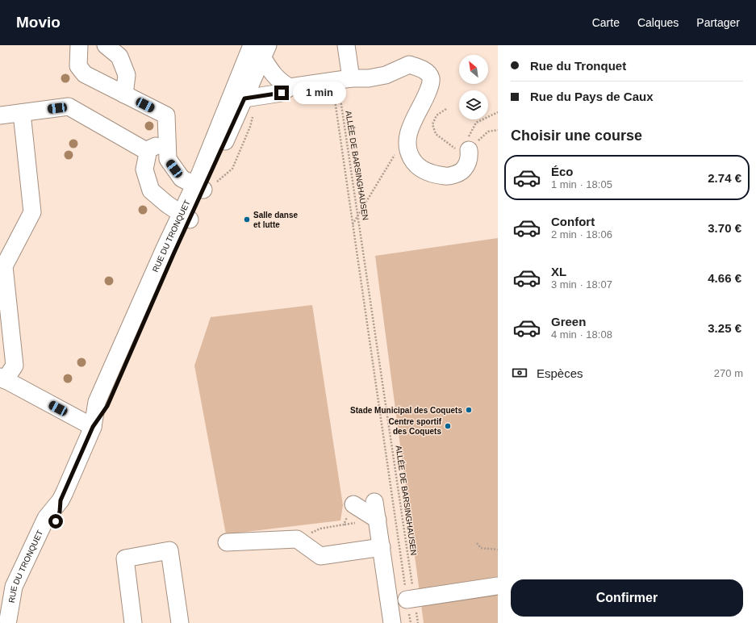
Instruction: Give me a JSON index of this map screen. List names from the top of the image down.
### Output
{
  "streets": {
    "street": ["RUE DU TRONQUET"],
    "path": ["ALLÉE DE BARSINGHAUSEN"]
  },
  "places": ["Salle danse et lutte", "Stade Municipal des Coquets", "Centre sportif des Coquets"],
  "north": "top left",
  "page": {
    "header": "Movio",
    "nav": ["Carte", "Calques", "Partager"],
    "banner": ["Rue du Tronquet", "Rue du Pays de Caux"],
    "bubble": "1 min",
    "heading": "Choisir une course",
    "list": [
      {
        "name": "Éco",
        "note": "1 min · 18:05",
        "value": "2.74 €"
      },
      {
        "name": "Confort",
        "note": "2 min · 18:06",
        "value": "3.70 €"
      },
      {
        "name": "XL",
        "note": "3 min · 18:07",
        "value": "4.66 €"
      },
      {
        "name": "Green",
        "note": "4 min · 18:08",
        "value": "3.25 €"
      }
    ],
    "pay": ["Espèces", "270 m"],
    "buttons": "Confirmer"
  }
}
